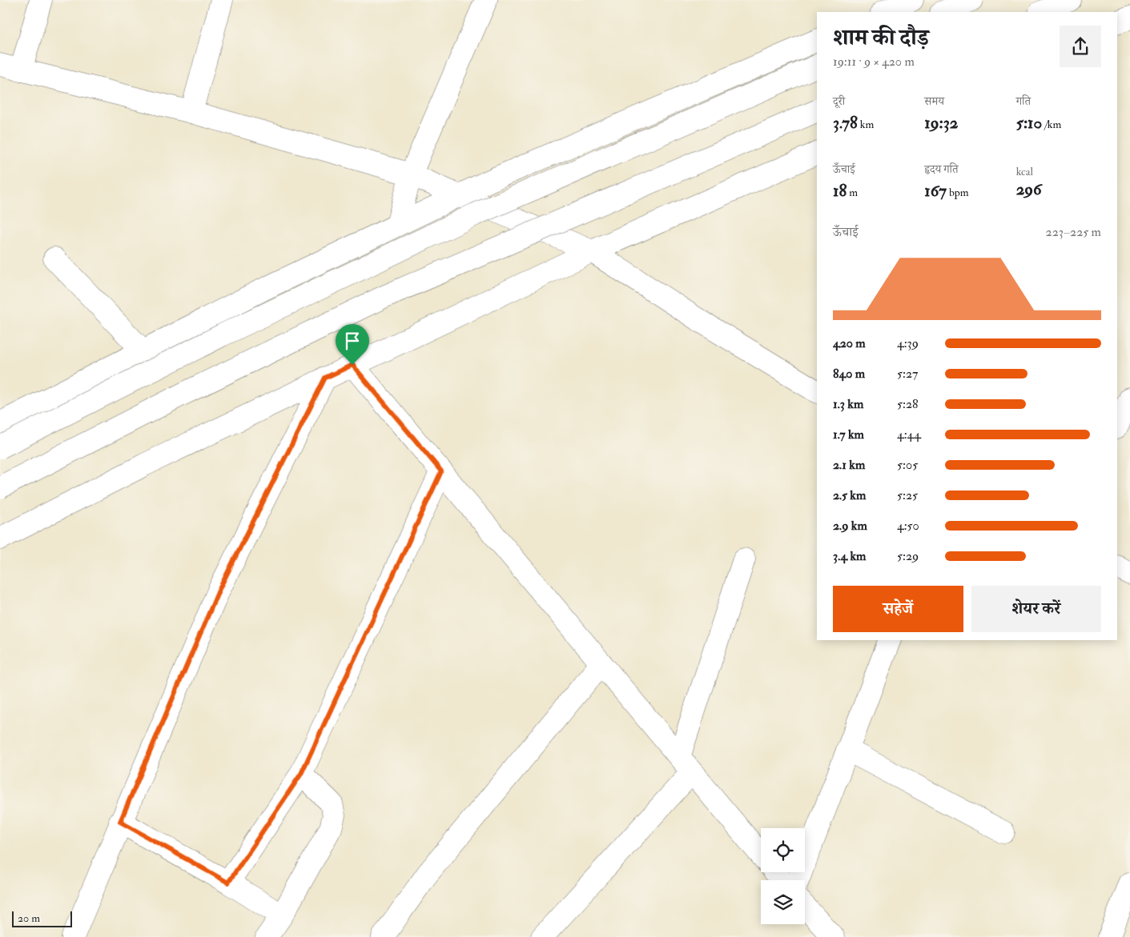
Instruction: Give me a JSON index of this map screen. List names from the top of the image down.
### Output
{
  "scale_bar": "20 m",
  "page": {
    "heading": ["शाम की दौड़", "19:11 · 9 × 420 m"],
    "stats": [
      ["दूरी", "3.78 km"],
      ["समय", "19:32"],
      ["गति", "5:10 /km"],
      ["ऊँचाई", "18 m"],
      ["हृदय गति", "167 bpm"],
      ["kcal", "296"]
    ],
    "chart": ["ऊँचाई", "223–225 m"],
    "list": [
      {
        "name": "420 m",
        "note": "4:39"
      },
      {
        "name": "840 m",
        "note": "5:27"
      },
      {
        "name": "1.3 km",
        "note": "5:28"
      },
      {
        "name": "1.7 km",
        "note": "4:44"
      },
      {
        "name": "2.1 km",
        "note": "5:05"
      },
      {
        "name": "2.5 km",
        "note": "5:25"
      },
      {
        "name": "2.9 km",
        "note": "4:50"
      },
      {
        "name": "3.4 km",
        "note": "5:29"
      }
    ],
    "buttons": ["सहेजें", "शेयर करें"],
    "scale": "20 m"
  }
}
